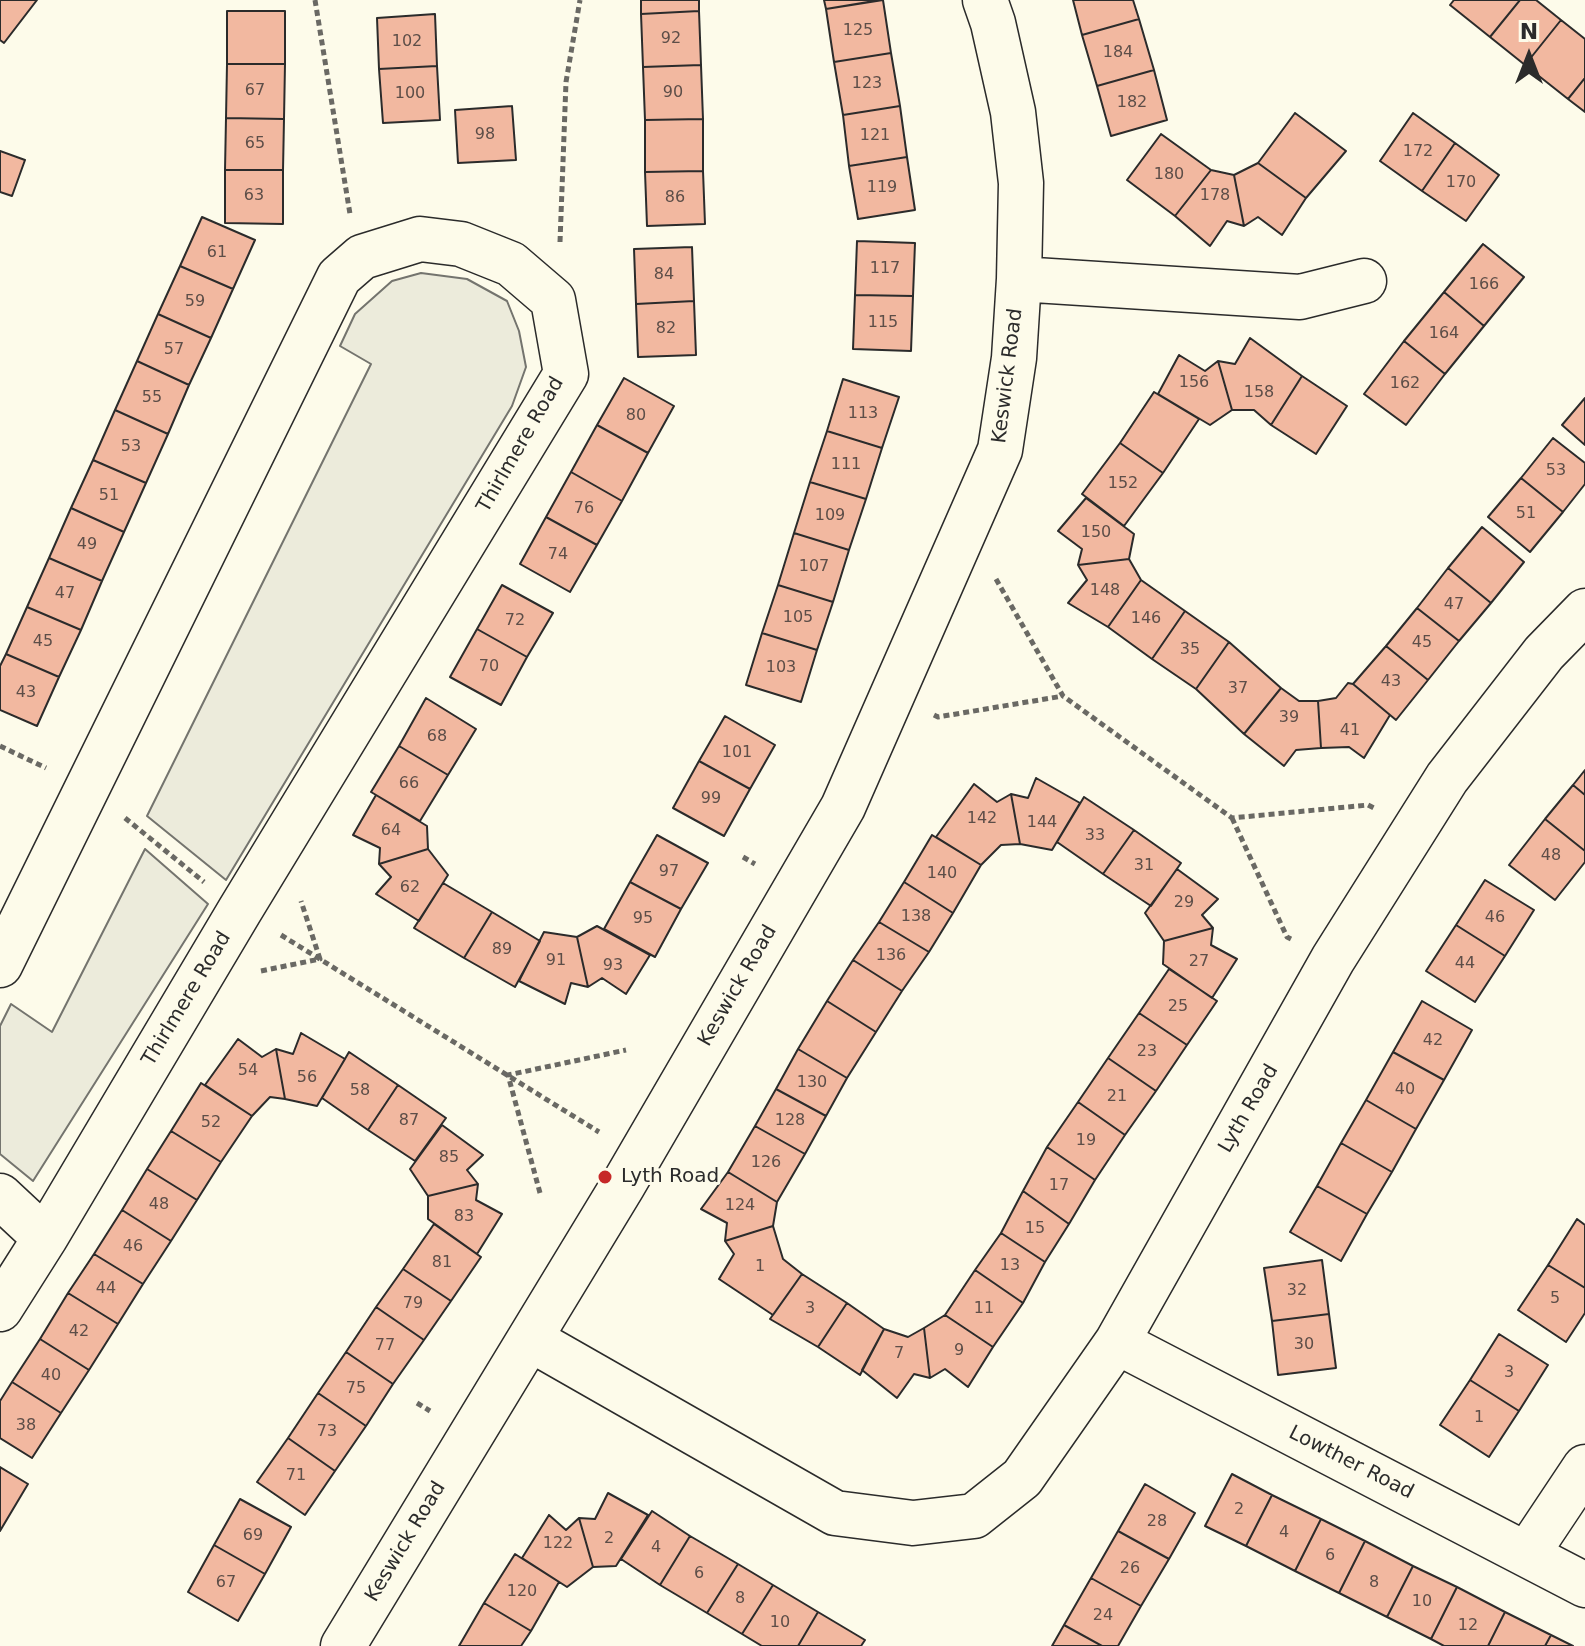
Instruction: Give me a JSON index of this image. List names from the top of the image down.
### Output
{
  "streets": {
    "street": [
      "Keswick Road",
      "Thirlmere Road",
      "Lyth Road",
      "Lowther Road"
    ]
  },
  "crossings": [
    ["Keswick Road", "Lyth Road"],
    ["Lyth Road", "Lowther Road"]
  ],
  "places": ["Lyth Road"],
  "house_numbers": [
    "125",
    "92",
    "102",
    "184",
    "123",
    "67",
    "90",
    "100",
    "182",
    "98",
    "121",
    "65",
    "172",
    "180",
    "170",
    "119",
    "63",
    "178",
    "86",
    "61",
    "117",
    "84",
    "166",
    "59",
    "115",
    "82",
    "164",
    "57",
    "156",
    "162",
    "158",
    "55",
    "113",
    "80",
    "53",
    "111",
    "53",
    "152",
    "51",
    "76",
    "51",
    "109",
    "150",
    "49",
    "74",
    "107",
    "148",
    "47",
    "47",
    "105",
    "146",
    "72",
    "45",
    "45",
    "35",
    "70",
    "103",
    "43",
    "37",
    "43",
    "39",
    "41",
    "68",
    "101",
    "66",
    "99",
    "142",
    "144",
    "64",
    "33",
    "48",
    "31",
    "97",
    "140",
    "62",
    "29",
    "138",
    "46",
    "95",
    "89",
    "136",
    "91",
    "27",
    "44",
    "93",
    "25",
    "42",
    "23",
    "54",
    "56",
    "130",
    "40",
    "58",
    "21",
    "87",
    "128",
    "52",
    "19",
    "85",
    "126",
    "17",
    "48",
    "124",
    "83",
    "15",
    "46",
    "81",
    "13",
    "1",
    "44",
    "32",
    "5",
    "79",
    "3",
    "11",
    "42",
    "30",
    "77",
    "9",
    "7",
    "3",
    "40",
    "75",
    "1",
    "38",
    "73",
    "71",
    "2",
    "28",
    "4",
    "69",
    "2",
    "122",
    "4",
    "6",
    "26",
    "6",
    "67",
    "8",
    "120",
    "8",
    "10",
    "24",
    "10",
    "12"
  ],
  "north": "top"
}
